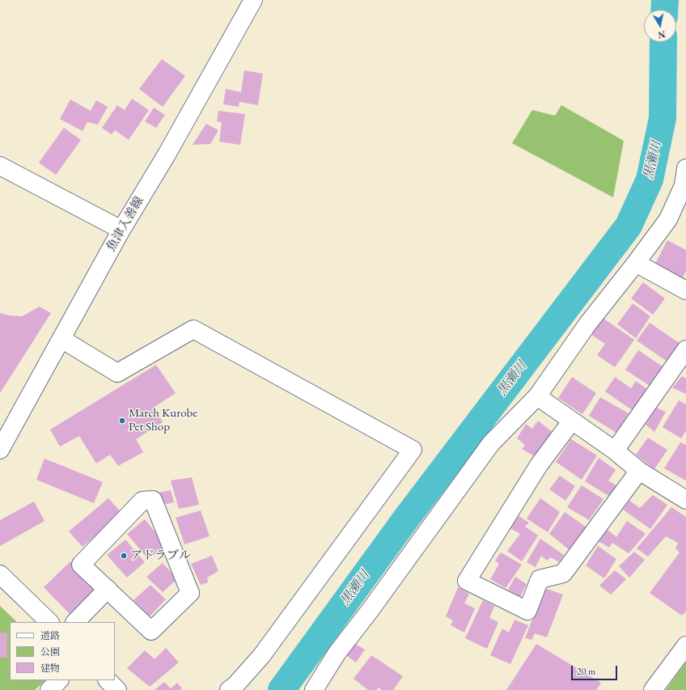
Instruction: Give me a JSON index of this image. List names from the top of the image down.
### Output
{
  "streets": {
    "street": ["魚津入善線"]
  },
  "water": ["黒瀬川"],
  "places": ["March Kurobe Pet Shop", "アドラブル"],
  "legend": ["道路", "公園", "建物"],
  "scale_bar": "20 m",
  "north": "bottom"
}
